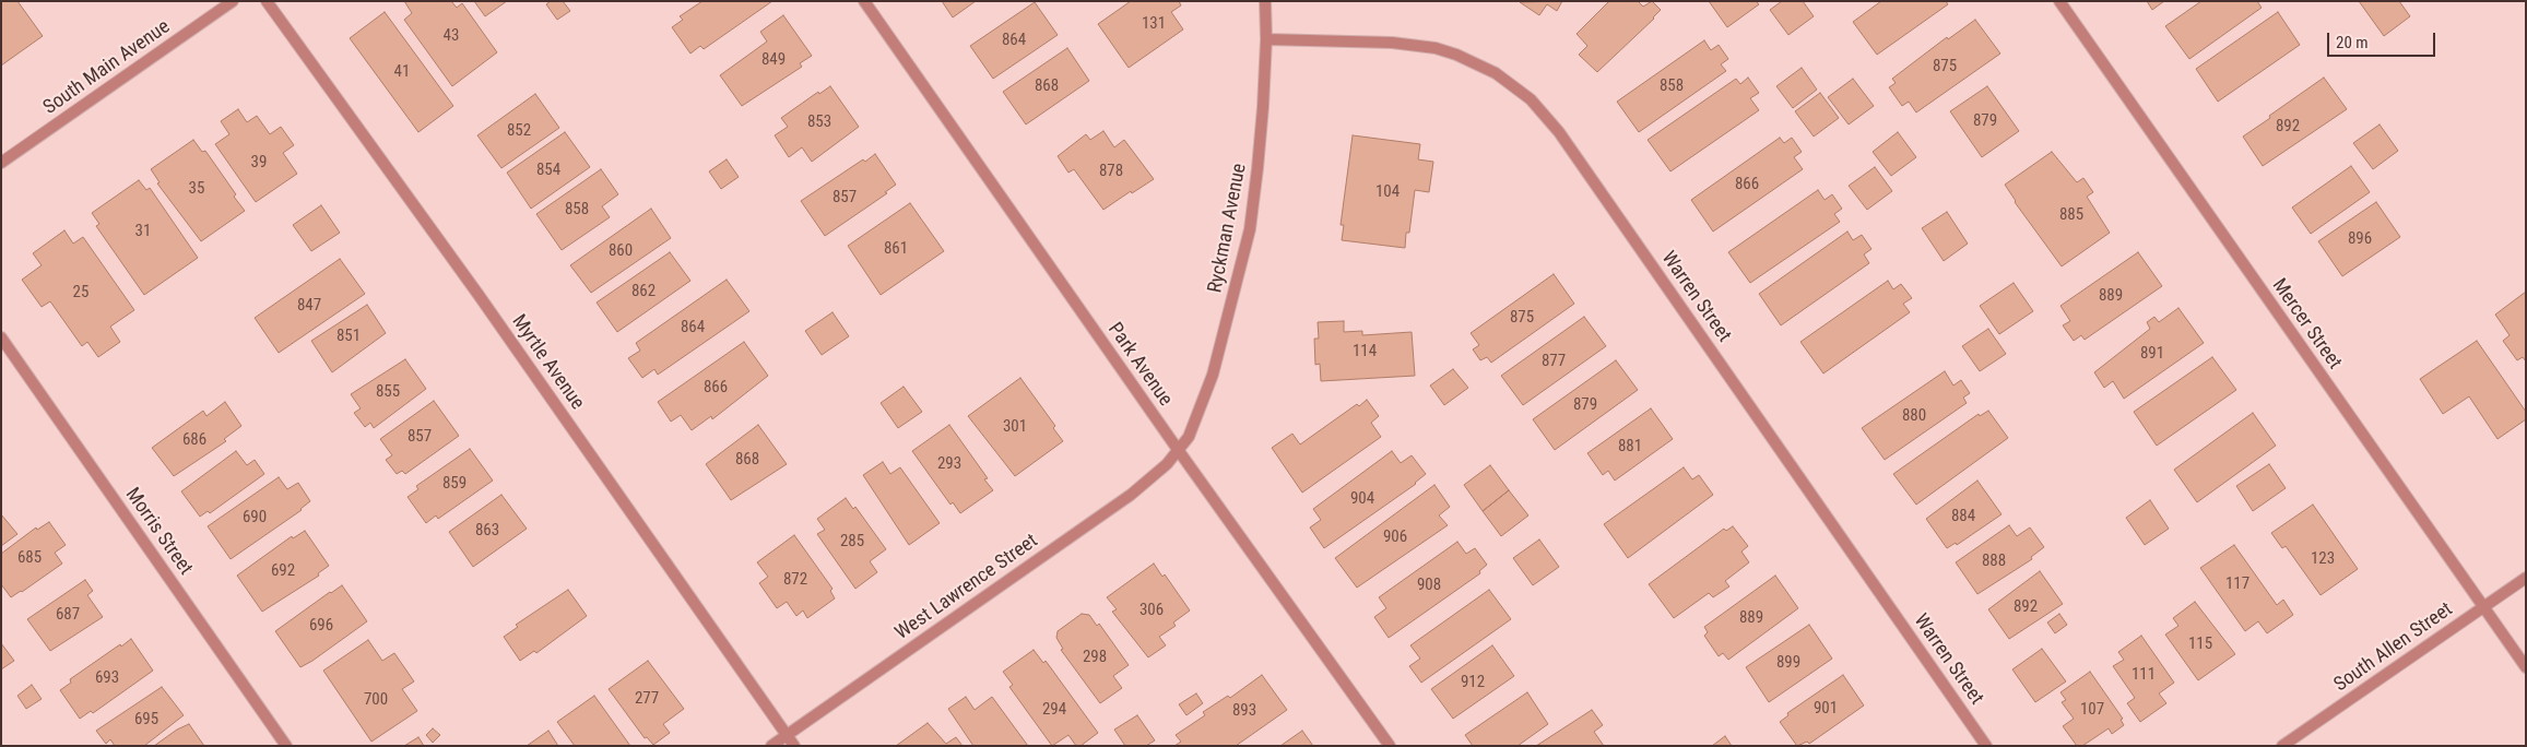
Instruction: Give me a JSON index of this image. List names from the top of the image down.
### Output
{
  "streets": {
    "street": [
      "South Main Avenue",
      "Ryckman Avenue",
      "Warren Street",
      "Mercer Street",
      "Myrtle Avenue",
      "Park Avenue",
      "Morris Street",
      "West Lawrence Street",
      "South Allen Street"
    ]
  },
  "crossings": [
    ["Ryckman Avenue", "Warren Street"],
    ["Ryckman Avenue", "Park Avenue"],
    ["Ryckman Avenue", "West Lawrence Street"],
    ["Mercer Street", "South Allen Street"],
    ["Myrtle Avenue", "West Lawrence Street"],
    ["Park Avenue", "West Lawrence Street"]
  ],
  "house_numbers": [
    "131",
    "43",
    "864",
    "849",
    "875",
    "41",
    "868",
    "858",
    "879",
    "853",
    "892",
    "852",
    "39",
    "854",
    "878",
    "866",
    "35",
    "104",
    "857",
    "858",
    "885",
    "31",
    "896",
    "861",
    "860",
    "862",
    "25",
    "889",
    "847",
    "875",
    "864",
    "851",
    "114",
    "891",
    "877",
    "866",
    "855",
    "879",
    "880",
    "301",
    "857",
    "686",
    "881",
    "868",
    "293",
    "859",
    "904",
    "884",
    "690",
    "863",
    "906",
    "285",
    "685",
    "123",
    "888",
    "692",
    "872",
    "117",
    "908",
    "892",
    "306",
    "687",
    "889",
    "696",
    "115",
    "298",
    "899",
    "111",
    "693",
    "912",
    "277",
    "700",
    "901",
    "294",
    "107",
    "893",
    "695"
  ],
  "scale_bar": "20 m"
}
